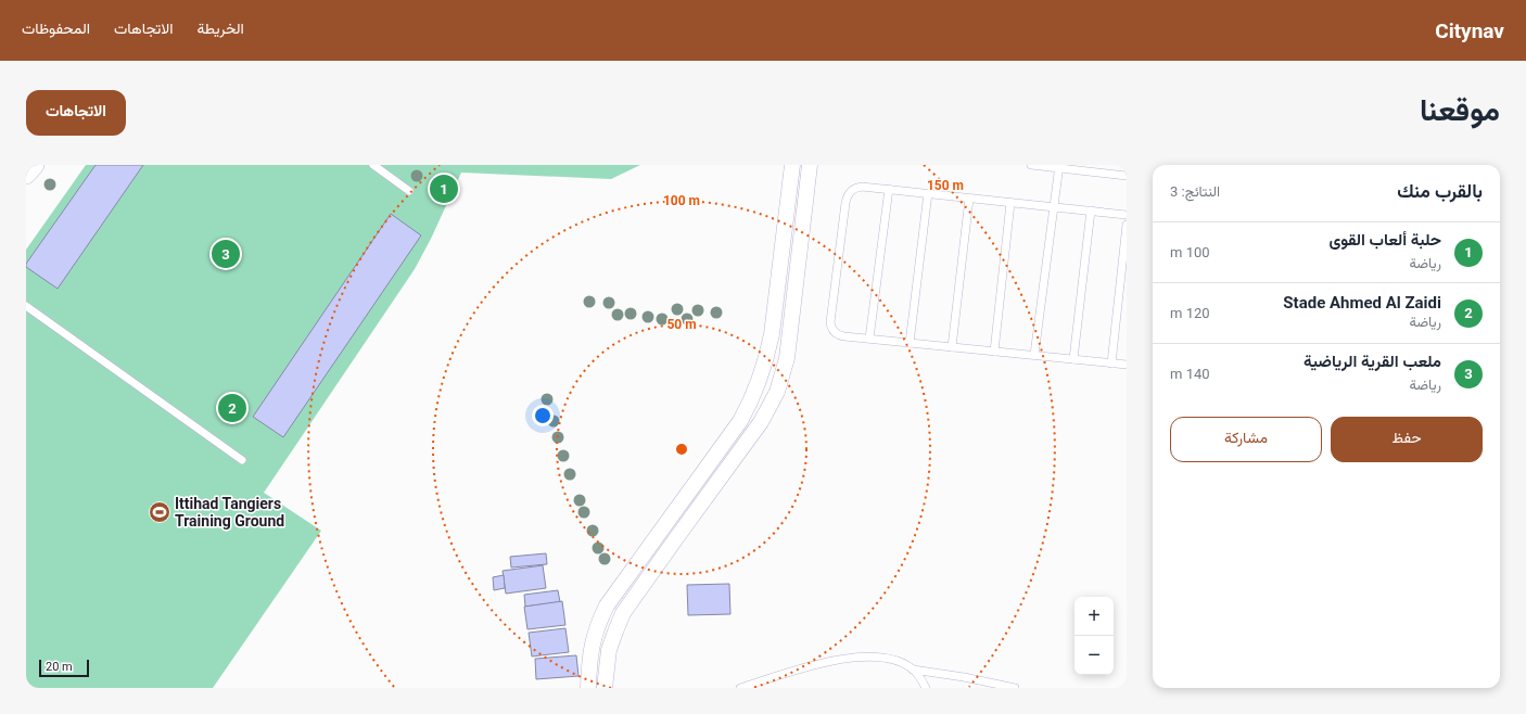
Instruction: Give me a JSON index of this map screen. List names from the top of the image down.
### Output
{
  "places": {
    "sports": ["Ittihad Tangiers Training Ground"]
  },
  "scale_bar": "20 m",
  "page": {
    "header": "Citynav",
    "nav": ["الخريطة", "الاتجاهات", "المحفوظات"],
    "title": "موقعنا",
    "buttons": [
      "الاتجاهات",
      ["حفظ", "مشاركة"]
    ],
    "heading": ["بالقرب منك", "النتائج: 3"],
    "pins": ["1", "3", "2"],
    "list": [
      {
        "mark": "1",
        "name": "حلبة ألعاب القوى",
        "note": "رياضة",
        "value": "100 m"
      },
      {
        "mark": "2",
        "name": "Stade Ahmed Al Zaidi",
        "note": "رياضة",
        "value": "120 m"
      },
      {
        "mark": "3",
        "name": "ملعب القرية الرياضية",
        "note": "رياضة",
        "value": "140 m"
      }
    ],
    "map_buttons": ["+", "−"],
    "scale": "20 m"
  },
  "rings": ["150 m", "100 m", "50 m"]
}
